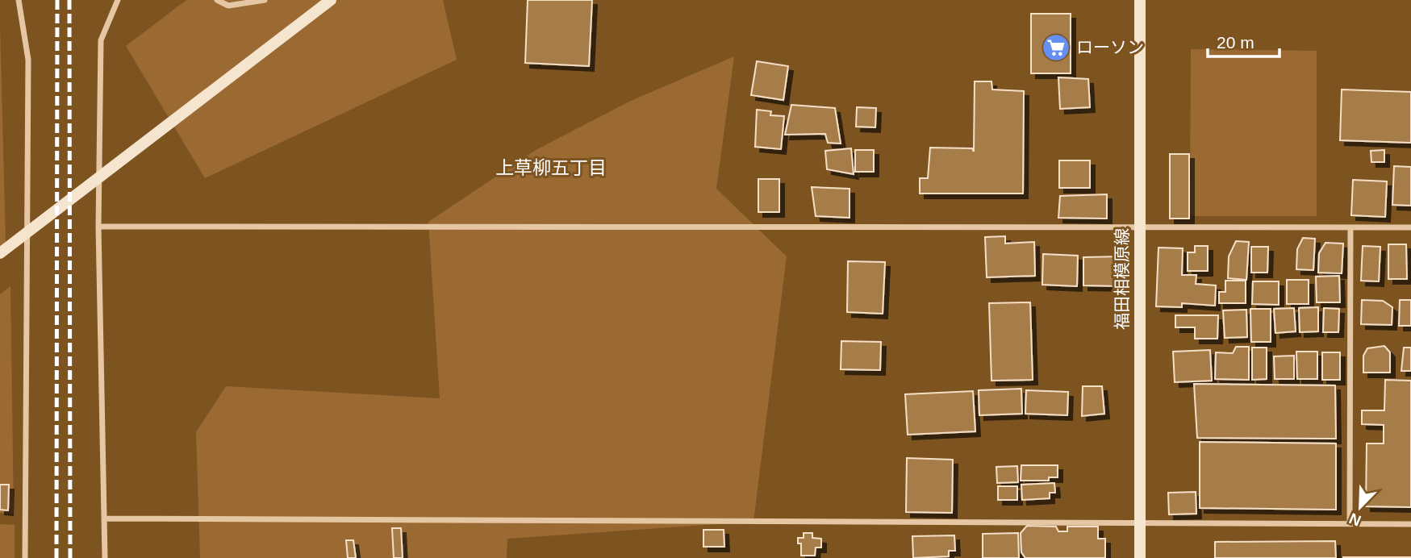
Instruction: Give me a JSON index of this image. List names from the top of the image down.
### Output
{
  "streets": {
    "street": ["福田相模原線"]
  },
  "districts": ["上草柳五丁目"],
  "places": {
    "supermarket": ["ローソン"]
  },
  "scale_bar": "20 m",
  "north": "bottom left"
}
